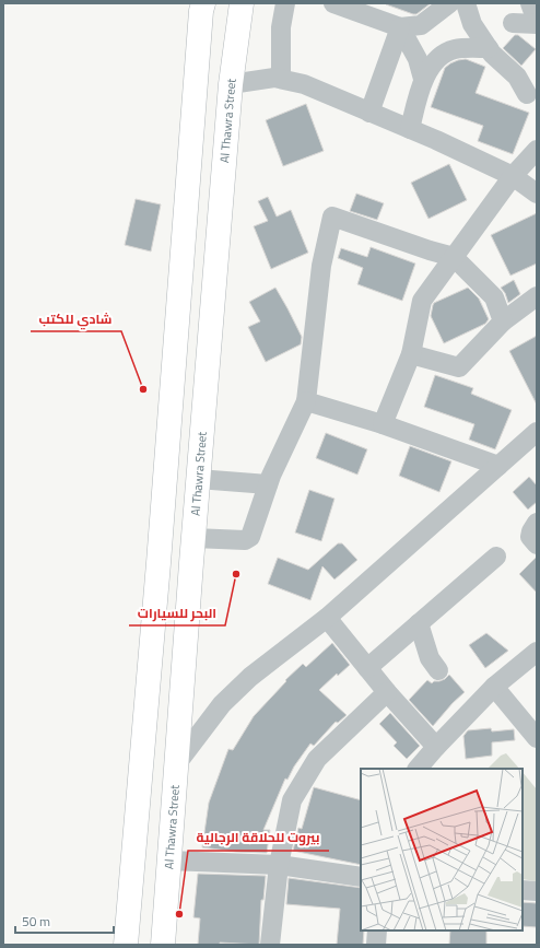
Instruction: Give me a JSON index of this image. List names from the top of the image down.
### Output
{
  "streets": {
    "main road": ["Al Thawra Street"]
  },
  "places": ["شادي للكتب", "البحر للسيارات", "بيروت للحلاقة الرجالية"],
  "scale_bar": "50 m"
}
